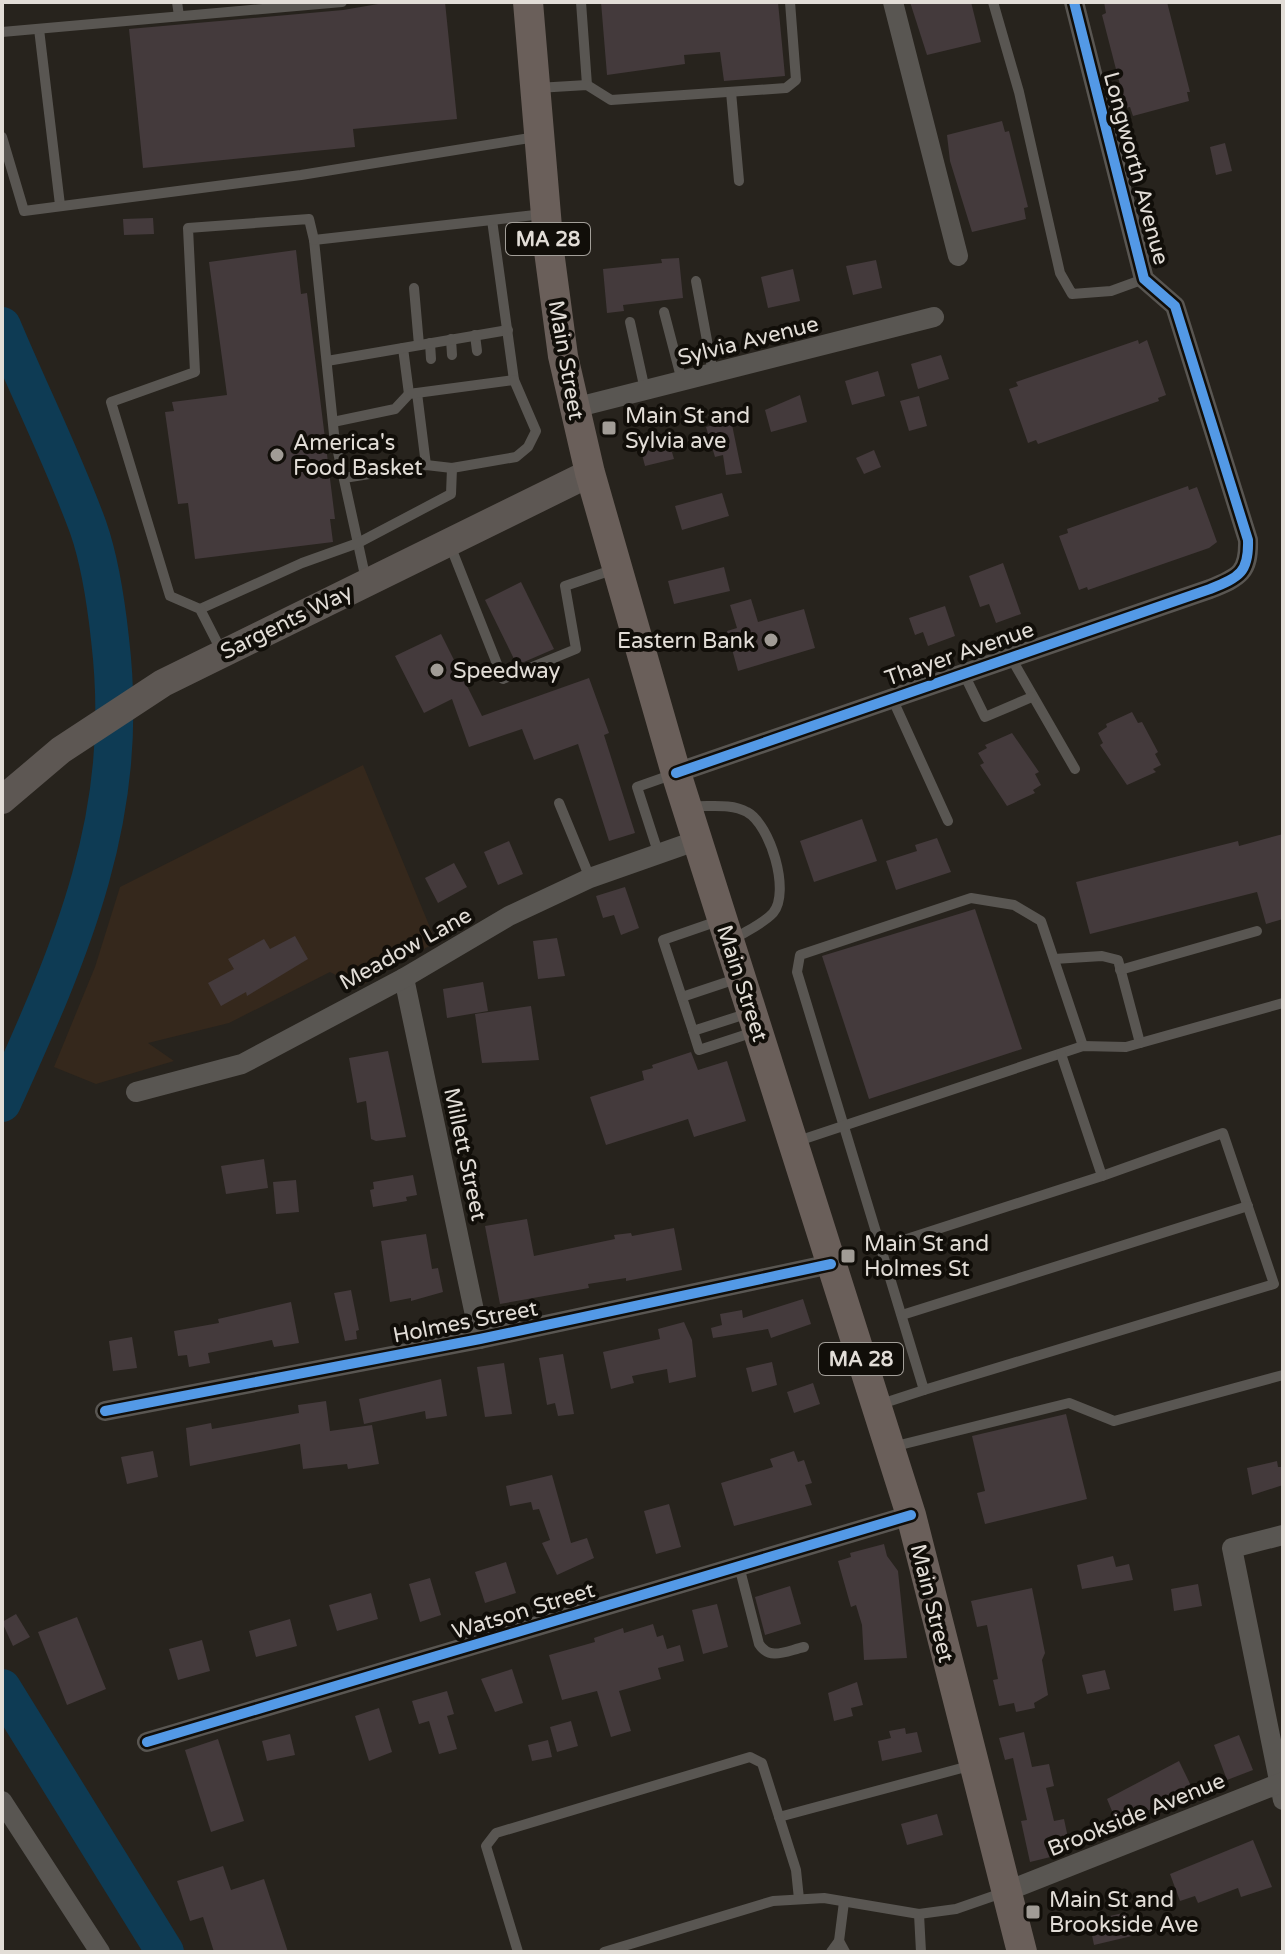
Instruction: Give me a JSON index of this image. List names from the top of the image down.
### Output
{
  "streets": {
    "main road": ["MA 28", "Main Street", "Sargents Way"],
    "street": [
      "Longworth Avenue",
      "Sylvia Avenue",
      "Thayer Avenue",
      "Meadow Lane",
      "Millett Street",
      "Holmes Street",
      "Watson Street",
      "Brookside Avenue"
    ]
  },
  "crossings": [
    ["Longworth Avenue", "Thayer Avenue"],
    ["Sylvia Avenue", "Main Street"],
    ["Main Street", "Sargents Way"],
    ["Main Street", "Thayer Avenue"],
    ["Main Street", "Meadow Lane"],
    ["Main Street", "Holmes Street"],
    ["Main Street", "Watson Street"],
    ["Main Street", "Brookside Avenue"],
    ["Meadow Lane", "Millett Street"],
    ["Millett Street", "Holmes Street"]
  ],
  "places": {
    "transit": ["Main St and Sylvia ave", "Main St and Holmes St", "Main St and Brookside Ave"],
    "other": ["America's Food Basket", "Eastern Bank", "Speedway"]
  }
}
